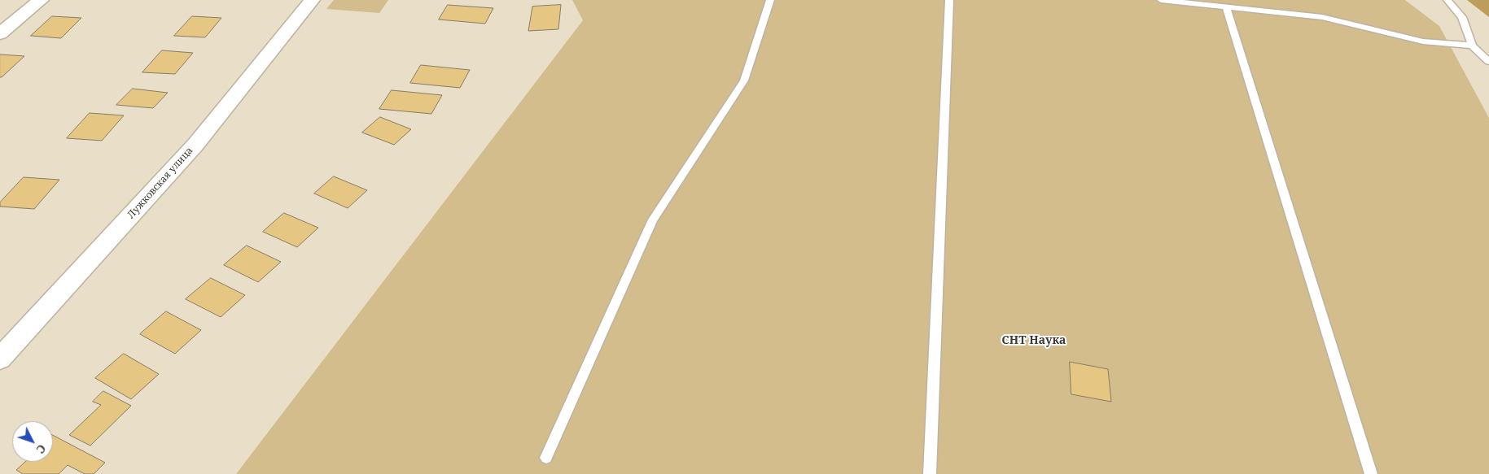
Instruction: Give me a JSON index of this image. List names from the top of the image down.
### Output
{
  "streets": {
    "street": ["Лужковская улица"]
  },
  "districts": ["СНТ Наука"],
  "north": "bottom right"
}
